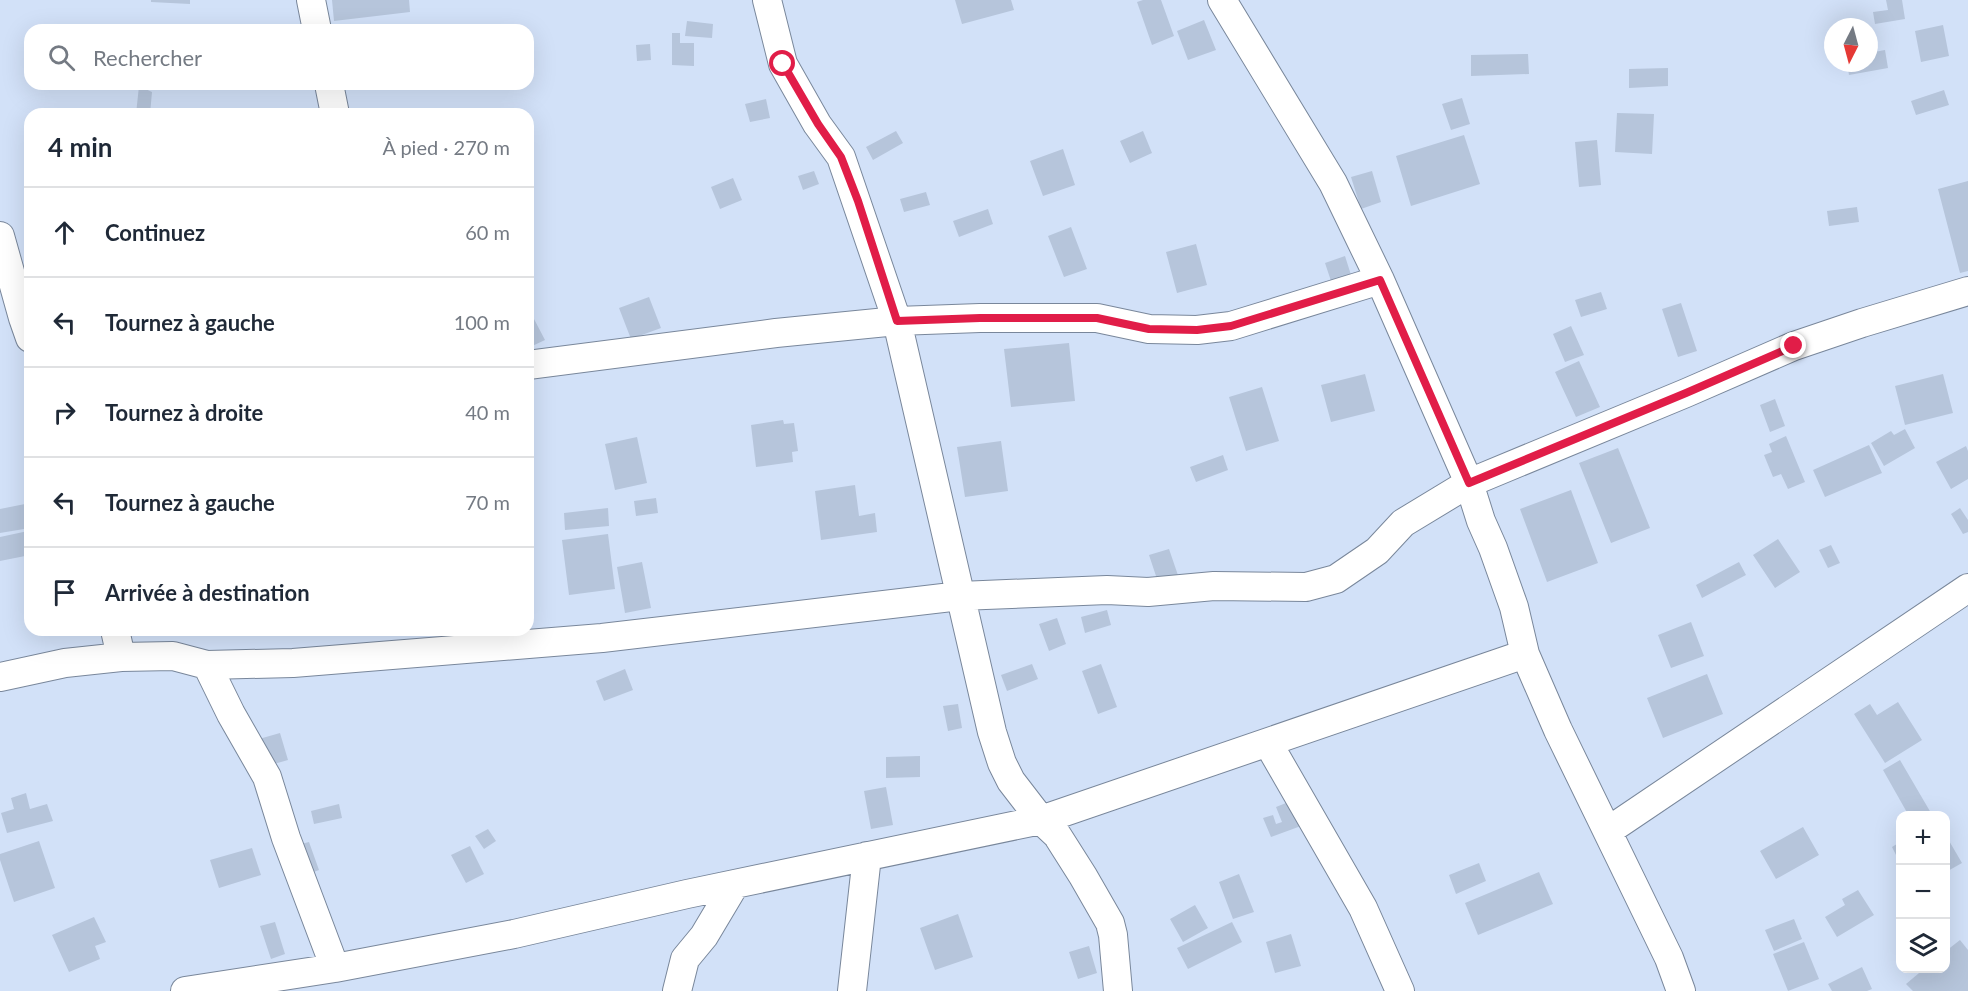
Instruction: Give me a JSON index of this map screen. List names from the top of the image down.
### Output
{
  "north": "bottom",
  "page": {
    "search": "Rechercher",
    "heading": ["4 min", "À pied · 270 m"],
    "list": [
      ["Continuez", "60 m"],
      ["Tournez à gauche", "100 m"],
      ["Tournez à droite", "40 m"],
      ["Tournez à gauche", "70 m"],
      "Arrivée à destination"
    ],
    "map_buttons": ["+", "−"]
  }
}
